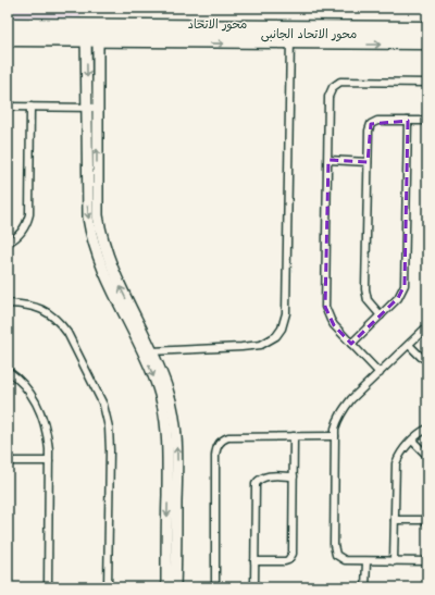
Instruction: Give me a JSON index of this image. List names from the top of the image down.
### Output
{
  "streets": {
    "street": ["محور الاتحاد", "محور الاتحاد الجانبى"]
  },
  "crossings": [
    ["محور الاتحاد", "محور الاتحاد الجانبى"]
  ]
}
